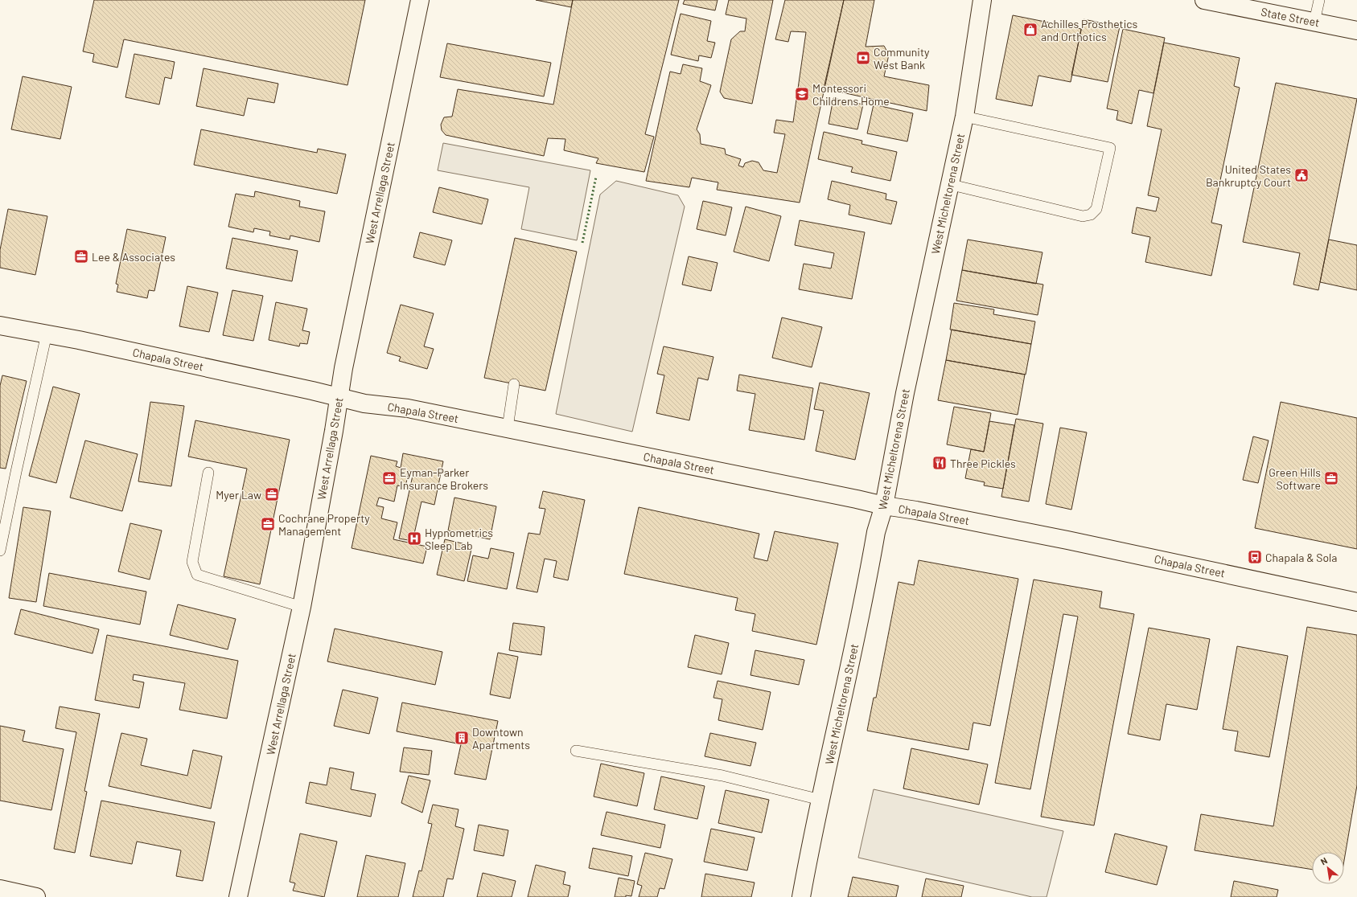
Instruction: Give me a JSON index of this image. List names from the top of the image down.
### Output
{
  "streets": {
    "street": [
      "State Street",
      "West Arrellaga Street",
      "West Micheltorena Street",
      "Chapala Street"
    ]
  },
  "crossings": [
    ["West Arrellaga Street", "Chapala Street"],
    ["West Micheltorena Street", "Chapala Street"]
  ],
  "places": {
    "shop": ["Achilles Prosthetics and Orthotics"],
    "bank": ["Community West Bank"],
    "school or university": ["Montessori Childrens Home"],
    "public building": ["United States Bankruptcy Court"],
    "office": [
      "Lee & Associates",
      "Eyman-Parker Insurance Brokers",
      "Green Hills Software",
      "Myer Law",
      "Cochrane Property Management"
    ],
    "restaurant": ["Three Pickles"],
    "hospital": ["Hypnometrics Sleep Lab"],
    "bus stop": ["Chapala & Sola"],
    "building": ["Downtown Apartments"]
  },
  "north": "top left"
}
